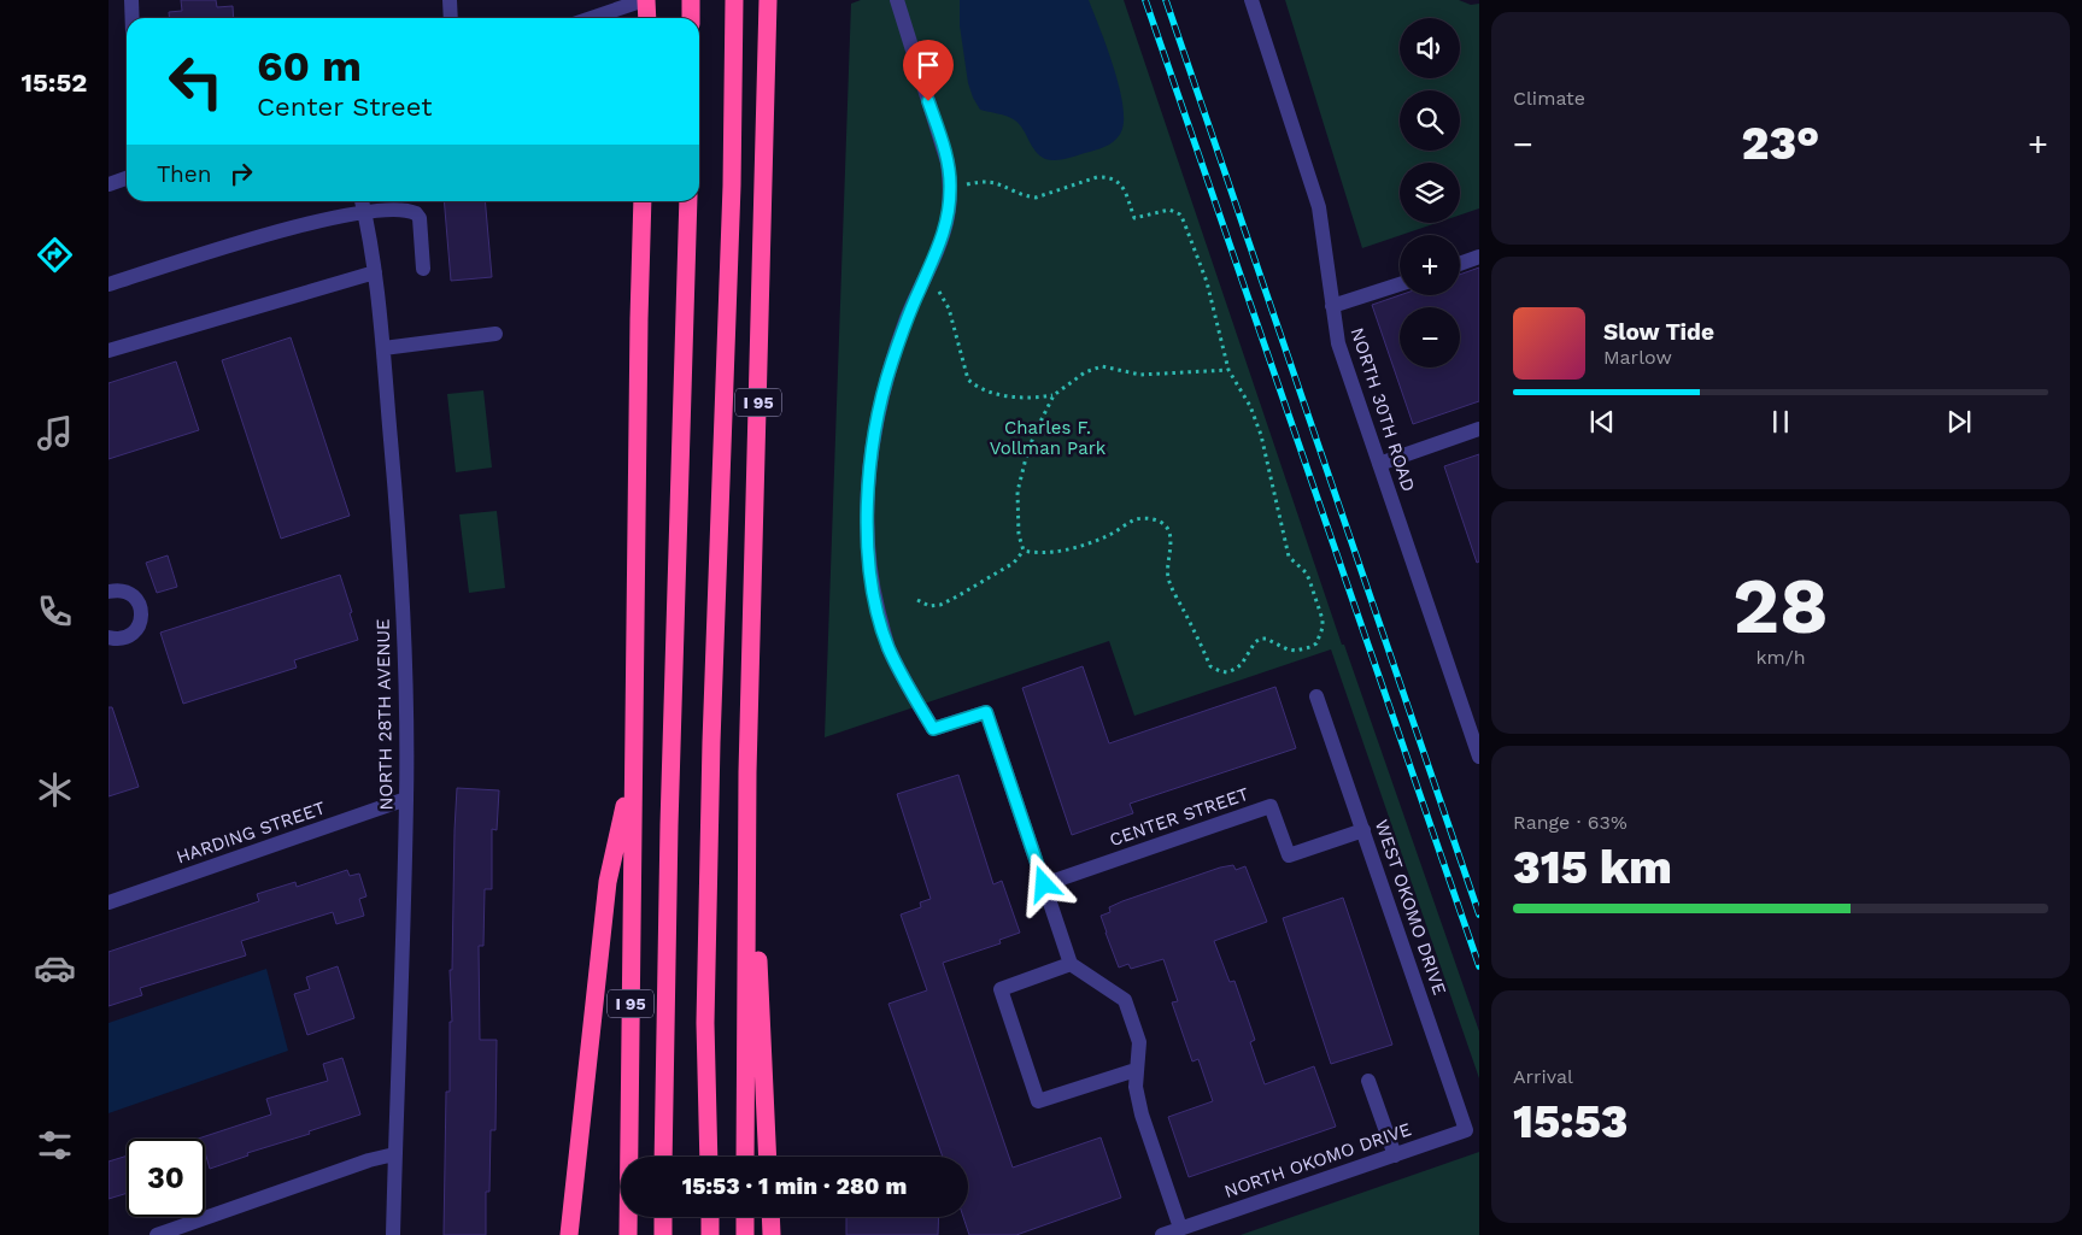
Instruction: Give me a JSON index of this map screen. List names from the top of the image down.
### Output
{
  "streets": {
    "highway": ["I 95"],
    "street": [
      "NORTH 30TH ROAD",
      "NORTH 28TH AVENUE",
      "CENTER STREET",
      "HARDING STREET",
      "WEST OKOMO DRIVE",
      "NORTH OKOMO DRIVE"
    ]
  },
  "crossings": [
    ["NORTH 28TH AVENUE", "HARDING STREET"],
    ["CENTER STREET", "WEST OKOMO DRIVE"],
    ["WEST OKOMO DRIVE", "NORTH OKOMO DRIVE"]
  ],
  "parks": ["Charles F. Vollman Park"],
  "page": {
    "tabs": "15:52",
    "tile": [
      "Climate",
      ["28", "km/h"],
      ["Range · 63%", "315 km"],
      ["Arrival", "15:53"]
    ],
    "map_buttons": ["+", "−"],
    "turn": ["60 m", "Center Street"],
    "heat": ["−", "23°", "+"],
    "then": "Then",
    "song": ["Slow Tide", "Marlow"],
    "limit": "30",
    "trip": "15:53 · 1 min · 280 m"
  }
}
